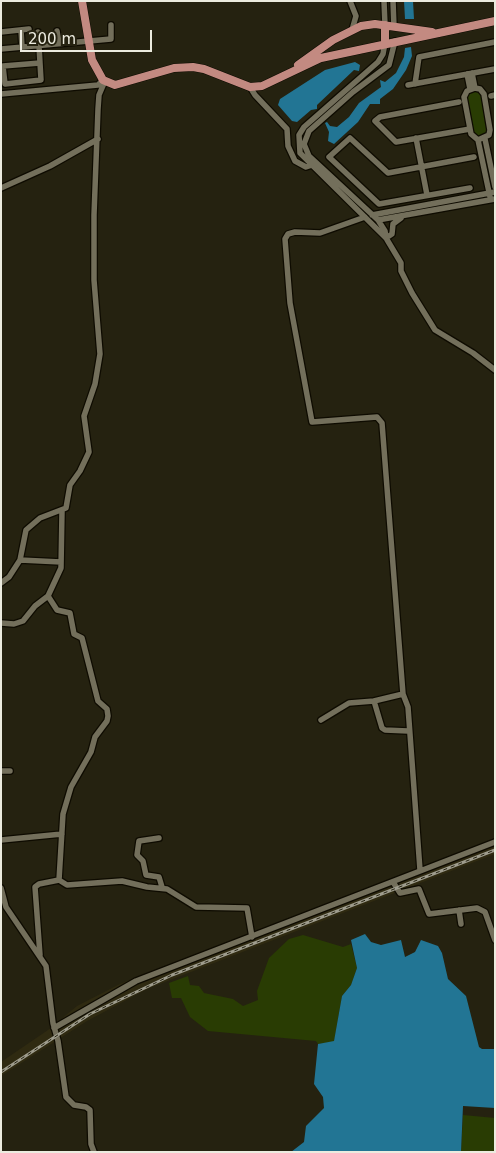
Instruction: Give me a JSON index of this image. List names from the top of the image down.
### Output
{
  "scale_bar": "200 m"
}
